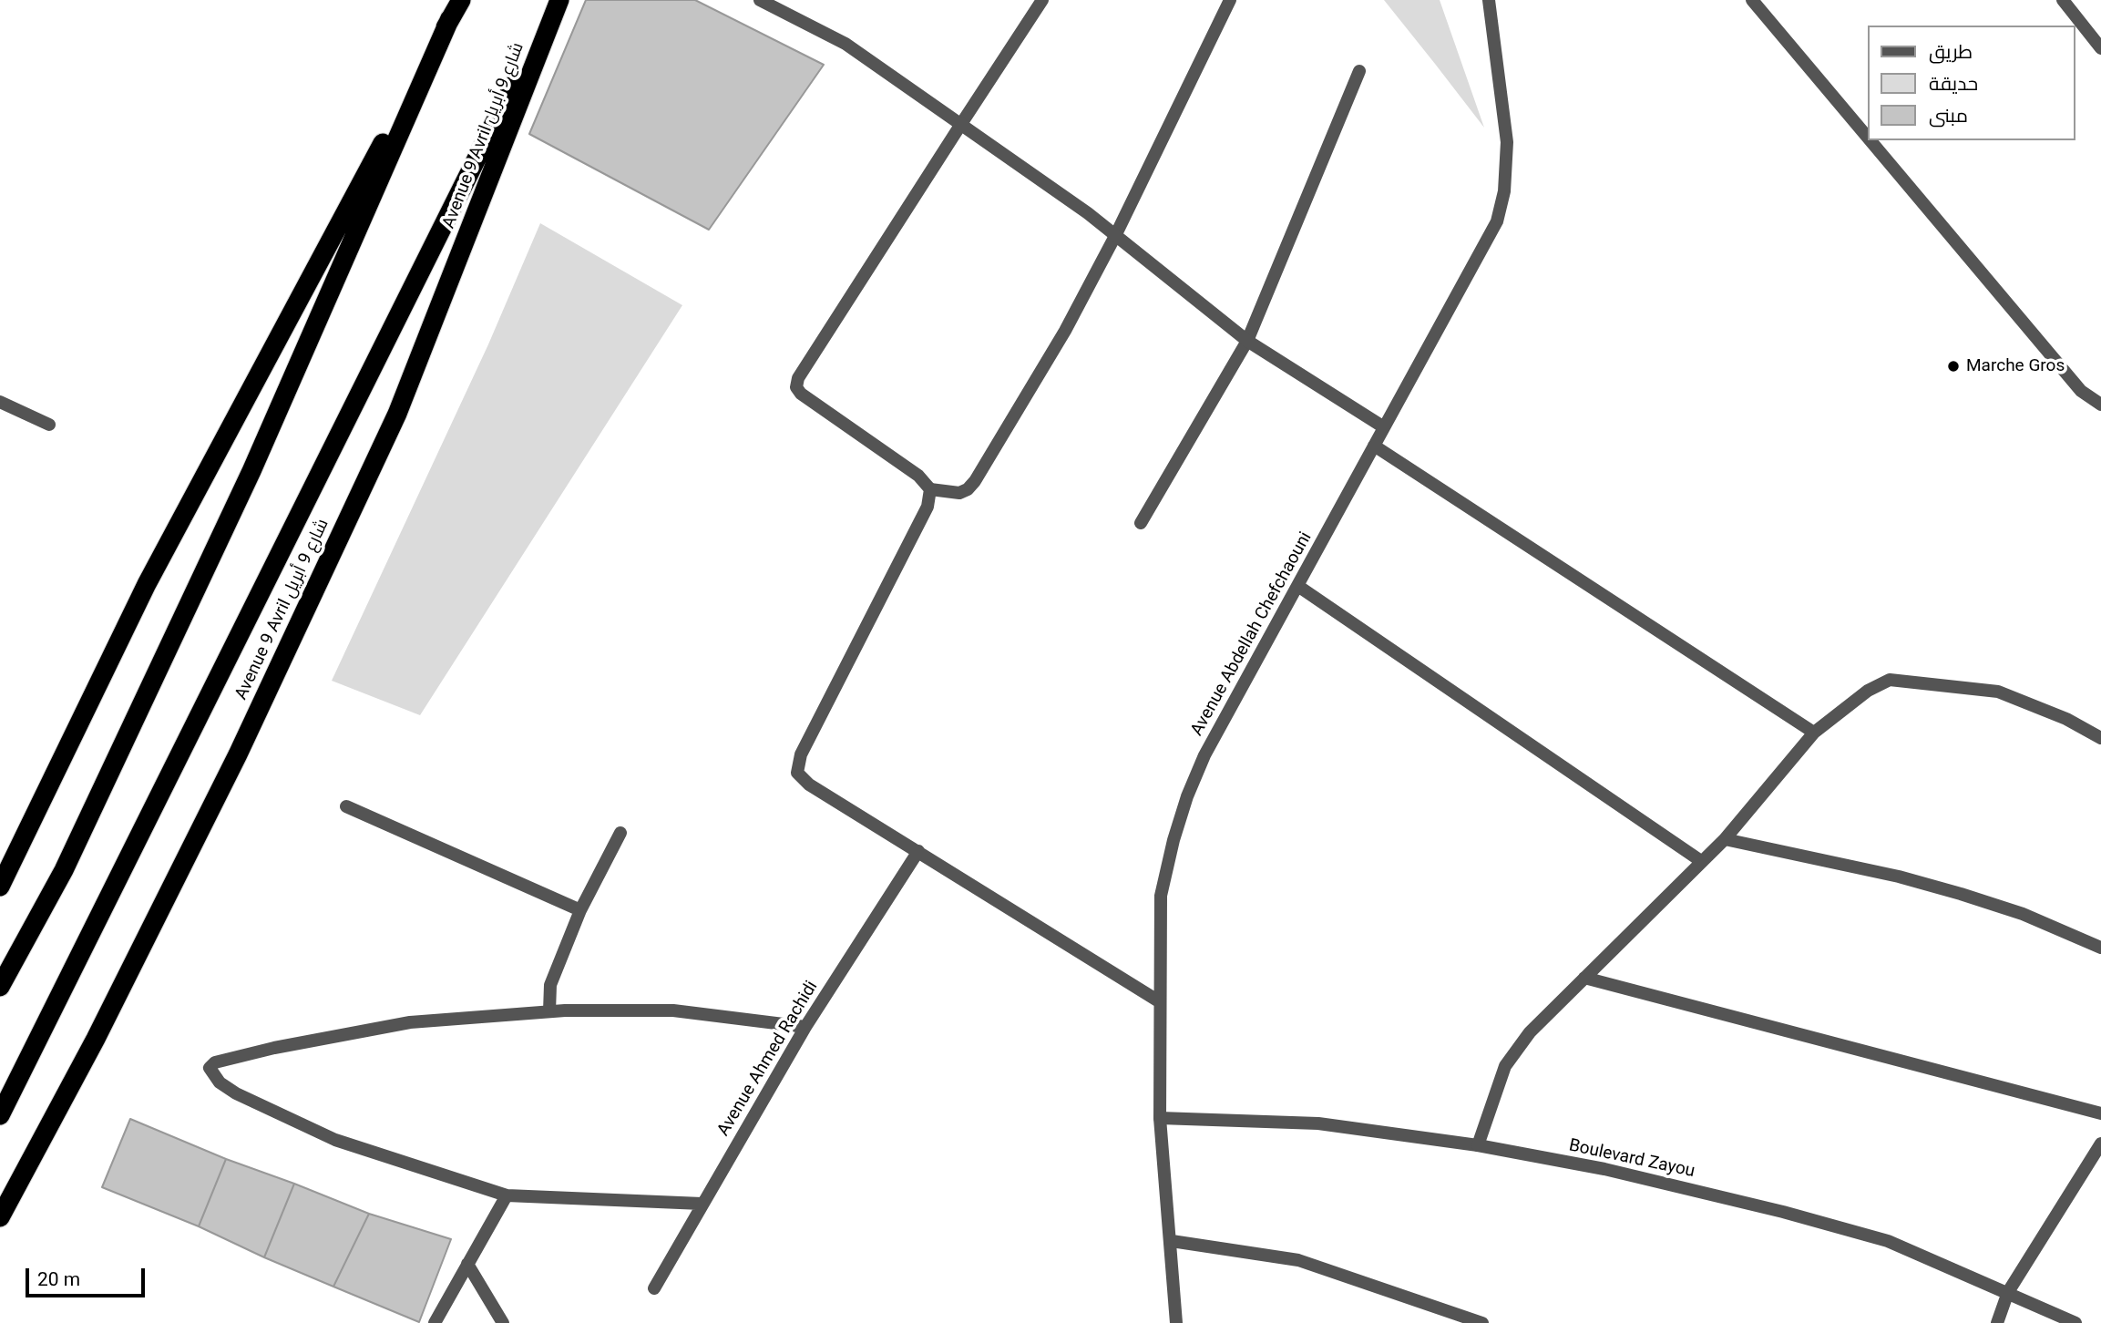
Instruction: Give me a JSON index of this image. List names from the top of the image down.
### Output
{
  "streets": {
    "highway": ["Avenue 9 Avril شارع 9 أبريل"],
    "street": ["Avenue Abdellah Chefchaouni", "Avenue Ahmed Rachidi", "Boulevard Zayou"]
  },
  "crossings": [
    ["Avenue Abdellah Chefchaouni", "Boulevard Zayou"]
  ],
  "places": ["Marche Gros"],
  "legend": ["طريق", "حديقة", "مبنى"],
  "scale_bar": "20 m"
}
